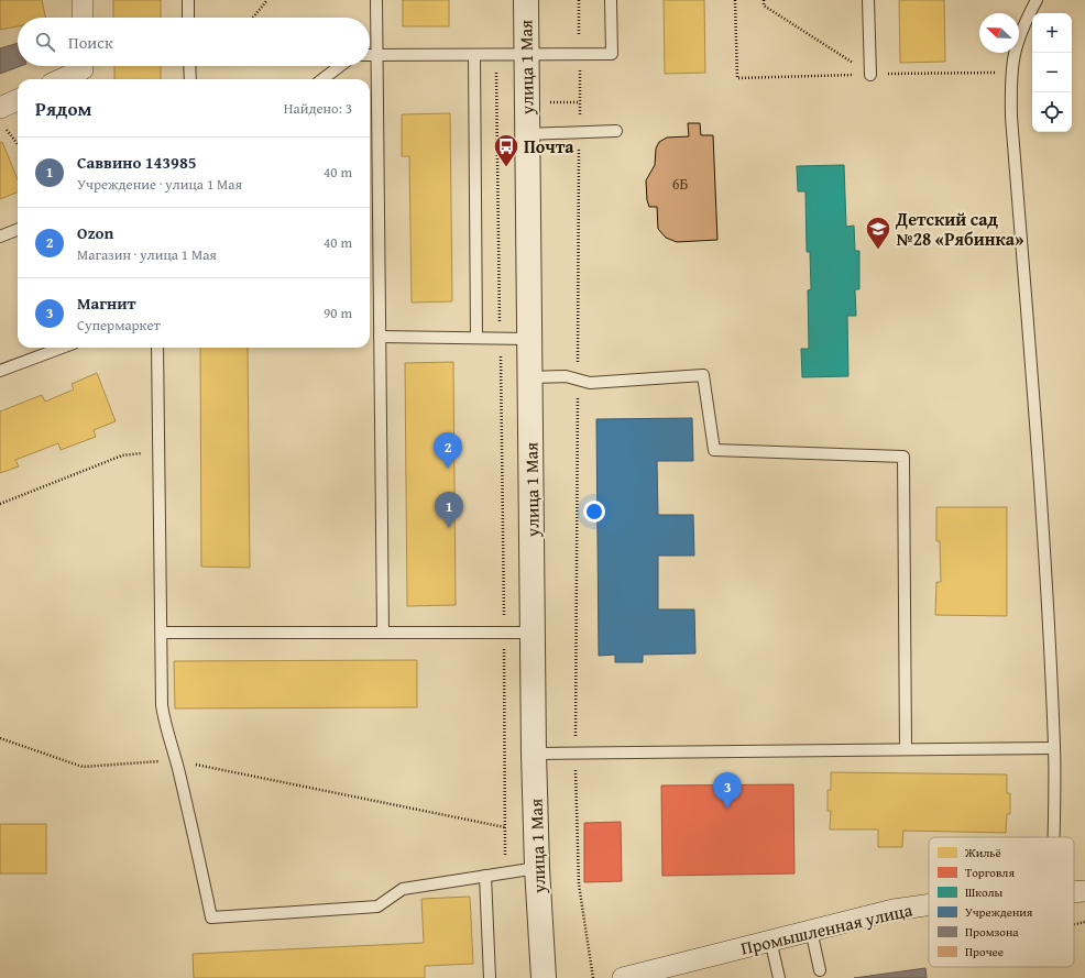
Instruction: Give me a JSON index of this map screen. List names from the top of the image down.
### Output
{
  "streets": {
    "street": ["улица 1 Мая", "Промышленная улица"]
  },
  "places": {
    "bus stop": ["Почта"],
    "school or university": ["Детский сад №28 «Рябинка»"]
  },
  "house_numbers": ["6Б"],
  "legend": [
    "Жильё",
    "Торговля",
    "Школы",
    "Учреждения",
    "Промзона",
    "Прочее"
  ],
  "north": "top left",
  "page": {
    "map_buttons": ["+", "−"],
    "search": "Поиск",
    "heading": ["Рядом", "Найдено: 3"],
    "list": [
      {
        "mark": "1",
        "name": "Саввино 143985",
        "note": "Учреждение · улица 1 Мая",
        "value": "40 m"
      },
      {
        "mark": "2",
        "name": "Ozon",
        "note": "Магазин · улица 1 Мая",
        "value": "40 m"
      },
      {
        "mark": "3",
        "name": "Магнит",
        "note": "Супермаркет",
        "value": "90 m"
      }
    ],
    "pins": ["2", "1", "3"]
  }
}
